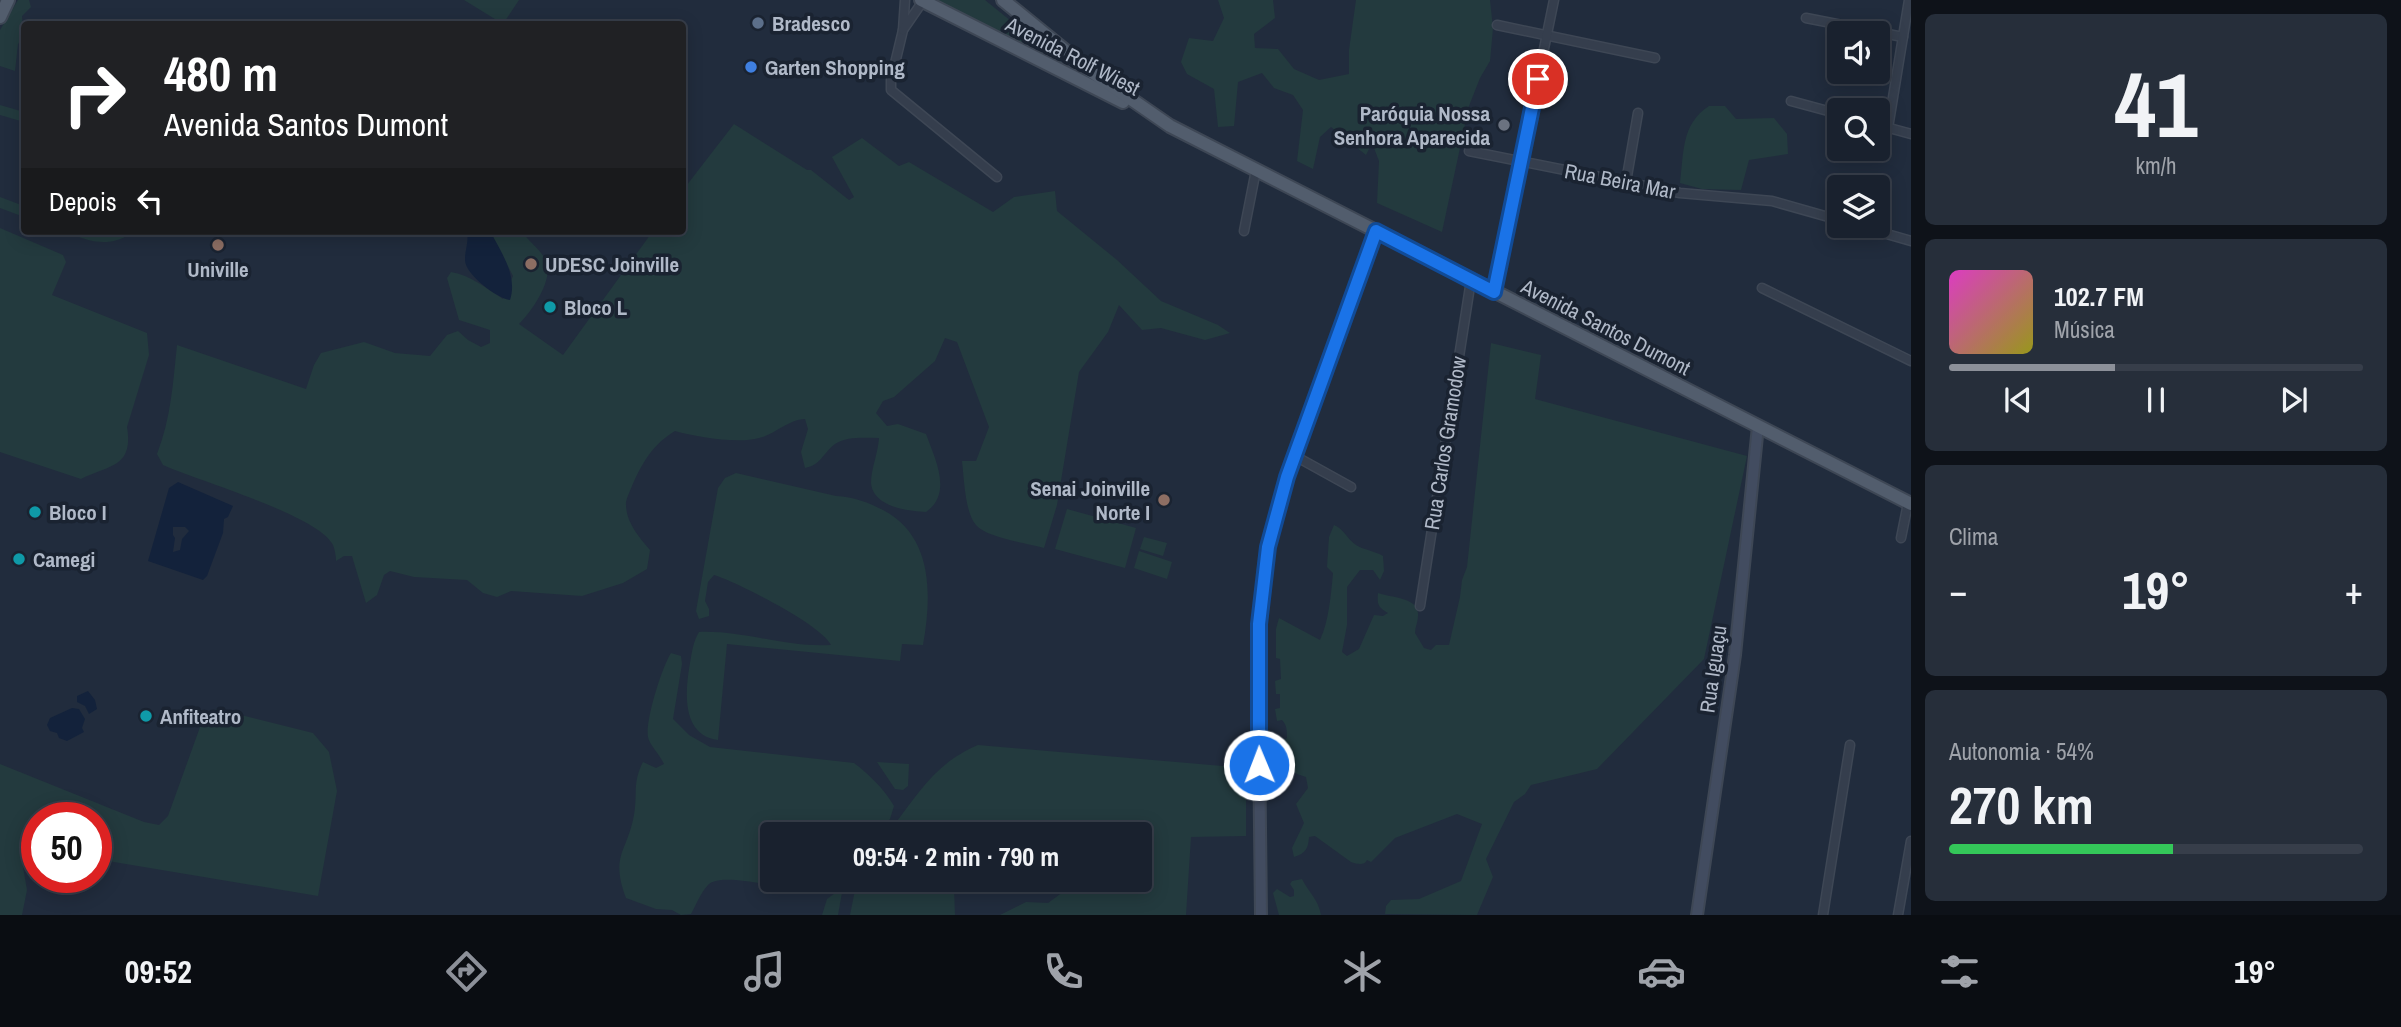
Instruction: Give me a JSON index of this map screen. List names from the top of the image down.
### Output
{
  "streets": {
    "main road": ["Avenida Rolf Wiest", "Avenida Santos Dumont", "Rua Iguaçu"],
    "street": ["Rua Beira Mar", "Rua Carlos Gramodow"]
  },
  "crossings": [
    ["Avenida Rolf Wiest", "Avenida Santos Dumont"],
    ["Avenida Santos Dumont", "Rua Carlos Gramodow"],
    ["Avenida Santos Dumont", "Rua Iguaçu"]
  ],
  "places": [
    "Bradesco",
    "Garten Shopping",
    "Paróquia Nossa Senhora Aparecida",
    "Univille",
    "UDESC Joinville",
    "Bloco L",
    "Senai Joinville Norte I",
    "Bloco I",
    "Camegi",
    "Anfiteatro"
  ],
  "page": {
    "tile": [
      ["41", "km/h"],
      "Clima",
      ["Autonomia · 54%", "270 km"]
    ],
    "turn": ["480 m", "Avenida Santos Dumont"],
    "then": "Depois",
    "song": ["102.7 FM", "Música"],
    "heat": ["−", "19°", "+"],
    "limit": "50",
    "trip": "09:54 · 2 min · 790 m",
    "tabs": ["09:52", "19°"]
  }
}
